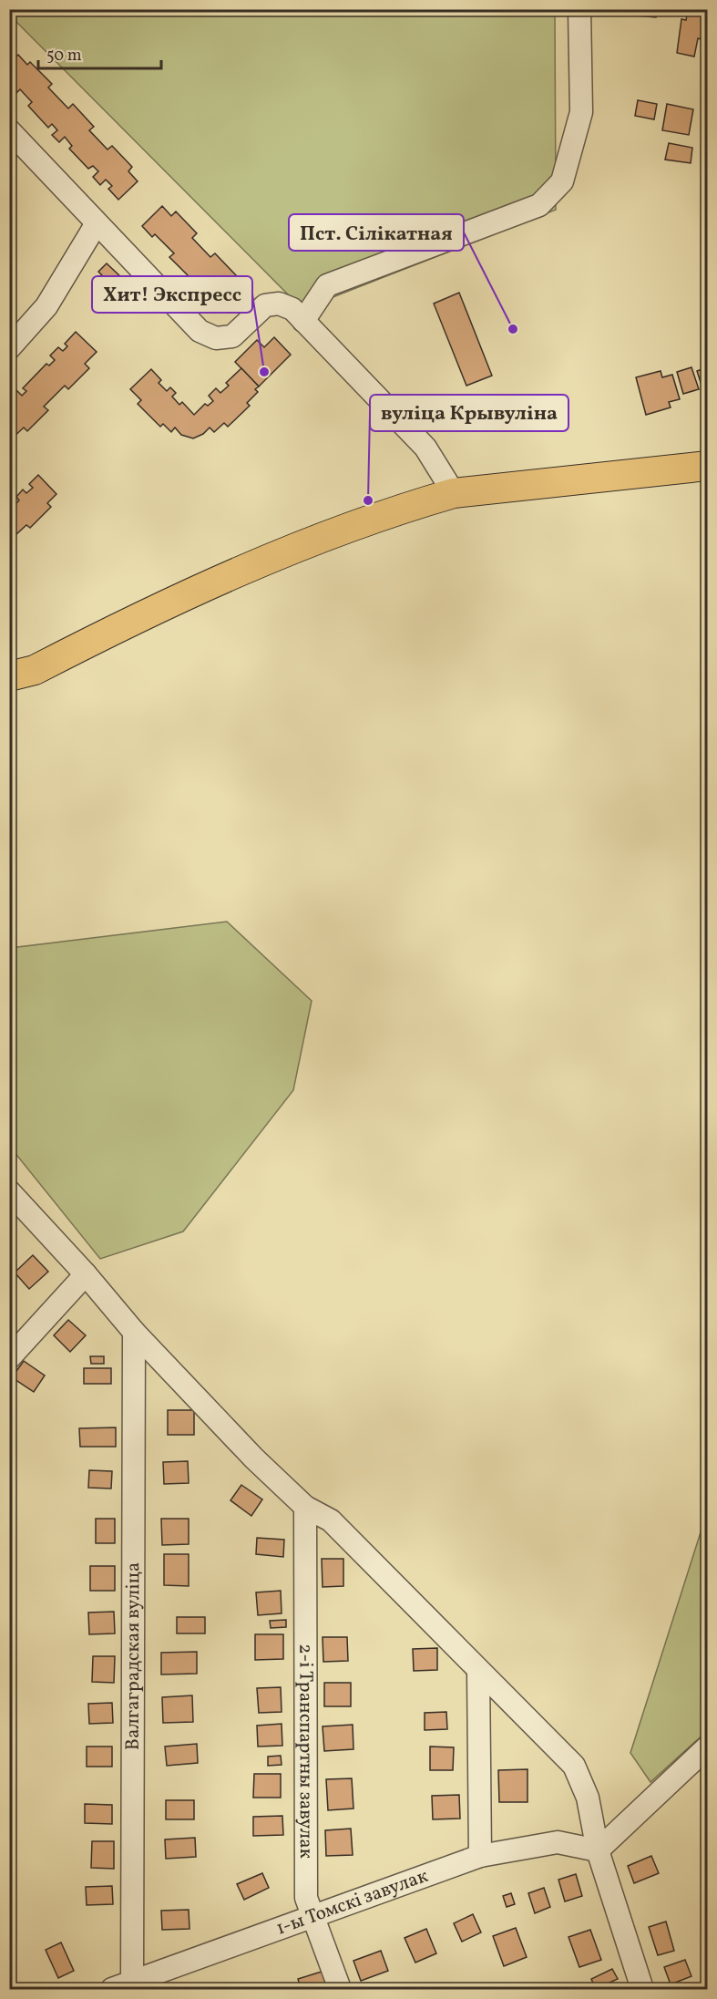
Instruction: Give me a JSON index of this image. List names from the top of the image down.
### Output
{
  "streets": {
    "street": ["Валгаградская вуліца", "2-і Транспартны завулак", "1-ы Томскі завулак"]
  },
  "crossings": [
    ["Валгаградская вуліца", "1-ы Томскі завулак"],
    ["2-і Транспартны завулак", "1-ы Томскі завулак"]
  ],
  "places": ["Пст. Сілікатная", "Хит! Экспресс", "вуліца Крывуліна"],
  "scale_bar": "50 m"
}
